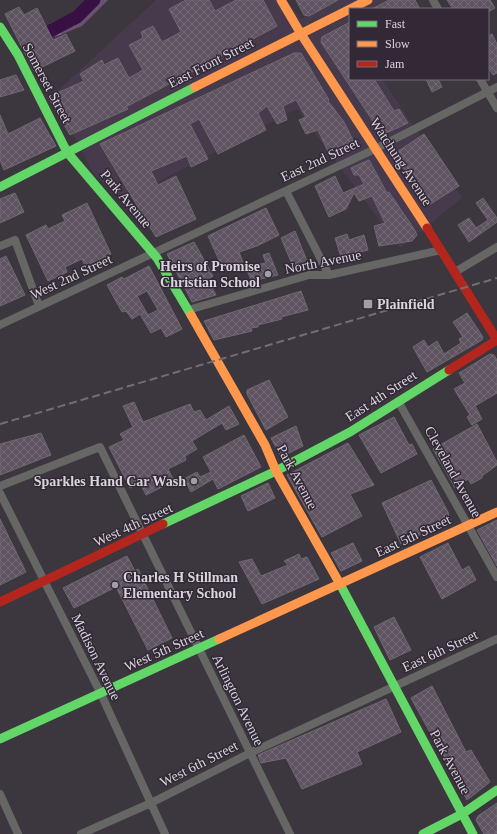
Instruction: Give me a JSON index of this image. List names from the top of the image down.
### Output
{
  "streets": {
    "main road": [
      "East Front Street",
      "Somerset Street",
      "Watchung Avenue",
      "Park Avenue",
      "East 4th Street",
      "West 4th Street",
      "East 5th Street",
      "West 5th Street"
    ],
    "street": [
      "East 2nd Street",
      "North Avenue",
      "West 2nd Street",
      "Cleveland Avenue",
      "East 6th Street",
      "Madison Avenue",
      "Arlington Avenue",
      "West 6th Street"
    ]
  },
  "crossings": [
    ["East Front Street", "Somerset Street"],
    ["East Front Street", "Watchung Avenue"],
    ["East Front Street", "Park Avenue"],
    ["Somerset Street", "Park Avenue"],
    ["East 2nd Street", "Watchung Avenue"],
    ["East 2nd Street", "Park Avenue"],
    ["East 2nd Street", "West 2nd Street"],
    ["Watchung Avenue", "North Avenue"],
    ["Watchung Avenue", "East 4th Street"],
    ["Park Avenue", "North Avenue"],
    ["Park Avenue", "West 2nd Street"],
    ["Park Avenue", "East 4th Street"],
    ["Park Avenue", "West 4th Street"],
    ["Park Avenue", "East 5th Street"],
    ["Park Avenue", "West 5th Street"],
    ["Park Avenue", "East 6th Street"],
    ["Park Avenue", "West 6th Street"],
    ["East 4th Street", "Cleveland Avenue"],
    ["East 4th Street", "West 4th Street"],
    ["Cleveland Avenue", "East 5th Street"],
    ["West 4th Street", "Madison Avenue"],
    ["West 4th Street", "Arlington Avenue"],
    ["East 5th Street", "West 5th Street"],
    ["West 5th Street", "Madison Avenue"],
    ["West 5th Street", "Arlington Avenue"],
    ["East 6th Street", "West 6th Street"],
    ["Madison Avenue", "West 6th Street"],
    ["Arlington Avenue", "West 6th Street"]
  ],
  "places": {
    "other": ["Heirs of Promise Christian School", "Sparkles Hand Car Wash", "Charles H Stillman Elementary School"],
    "transit": ["Plainfield"]
  },
  "legend": ["Fast", "Slow", "Jam"]
}
